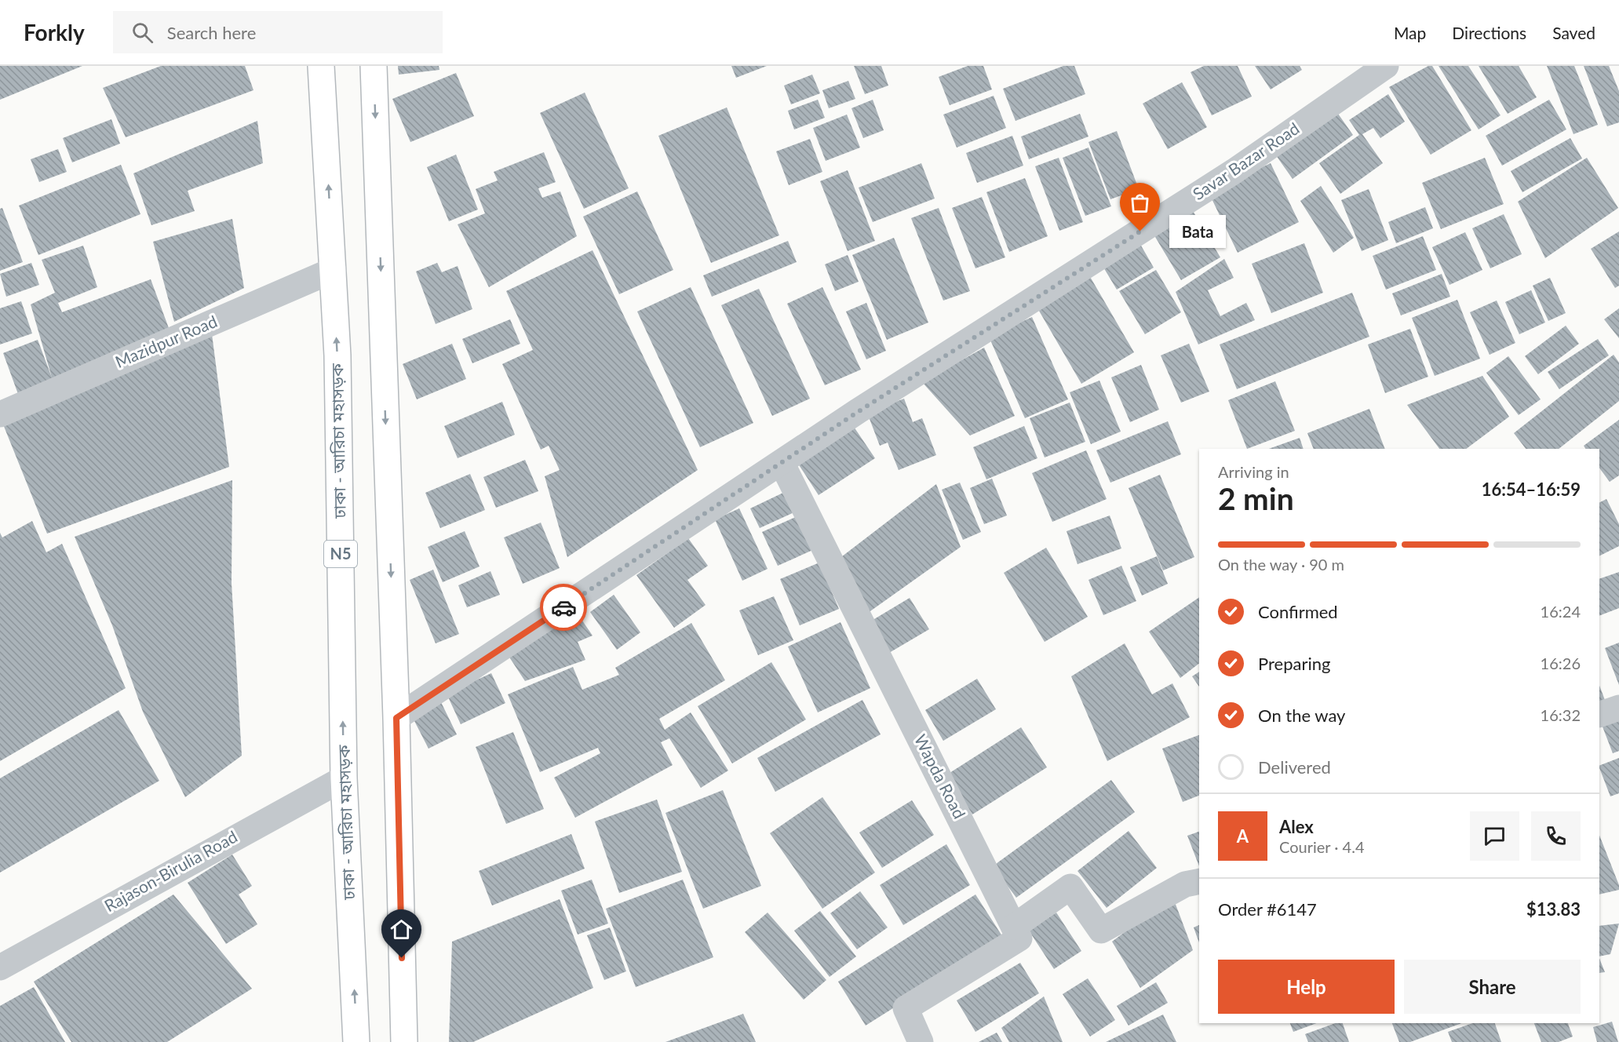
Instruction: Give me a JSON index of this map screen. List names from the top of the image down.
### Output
{
  "streets": {
    "highway": ["ঢাকা - আরিচা মহাসড়ক", "N5"],
    "street": [
      "Savar Bazar Road",
      "Mazidpur Road",
      "Wapda Road",
      "Rajason-Birulia Road"
    ]
  },
  "crossings": [
    ["Savar Bazar Road", "Wapda Road"],
    ["Mazidpur Road", "ঢাকা - আরিচা মহাসড়ক"],
    ["ঢাকা - আরিচা মহাসড়ক", "Rajason-Birulia Road"]
  ],
  "places": ["Bata"],
  "page": {
    "header": "Forkly",
    "search": "Search here",
    "nav": ["Map", "Directions", "Saved"],
    "bubble": "Bata",
    "heading": ["2 min", "Arriving in", "16:54–16:59"],
    "panel": [
      "Alex",
      "Courier · 4.4",
      "Order #6147",
      "$13.83"
    ],
    "bar": "On the way · 90 m",
    "list": [
      ["Confirmed", "16:24"],
      ["Preparing", "16:26"],
      ["On the way", "16:32"],
      "Delivered"
    ],
    "round": "A",
    "buttons": ["Help", "Share"]
  }
}
